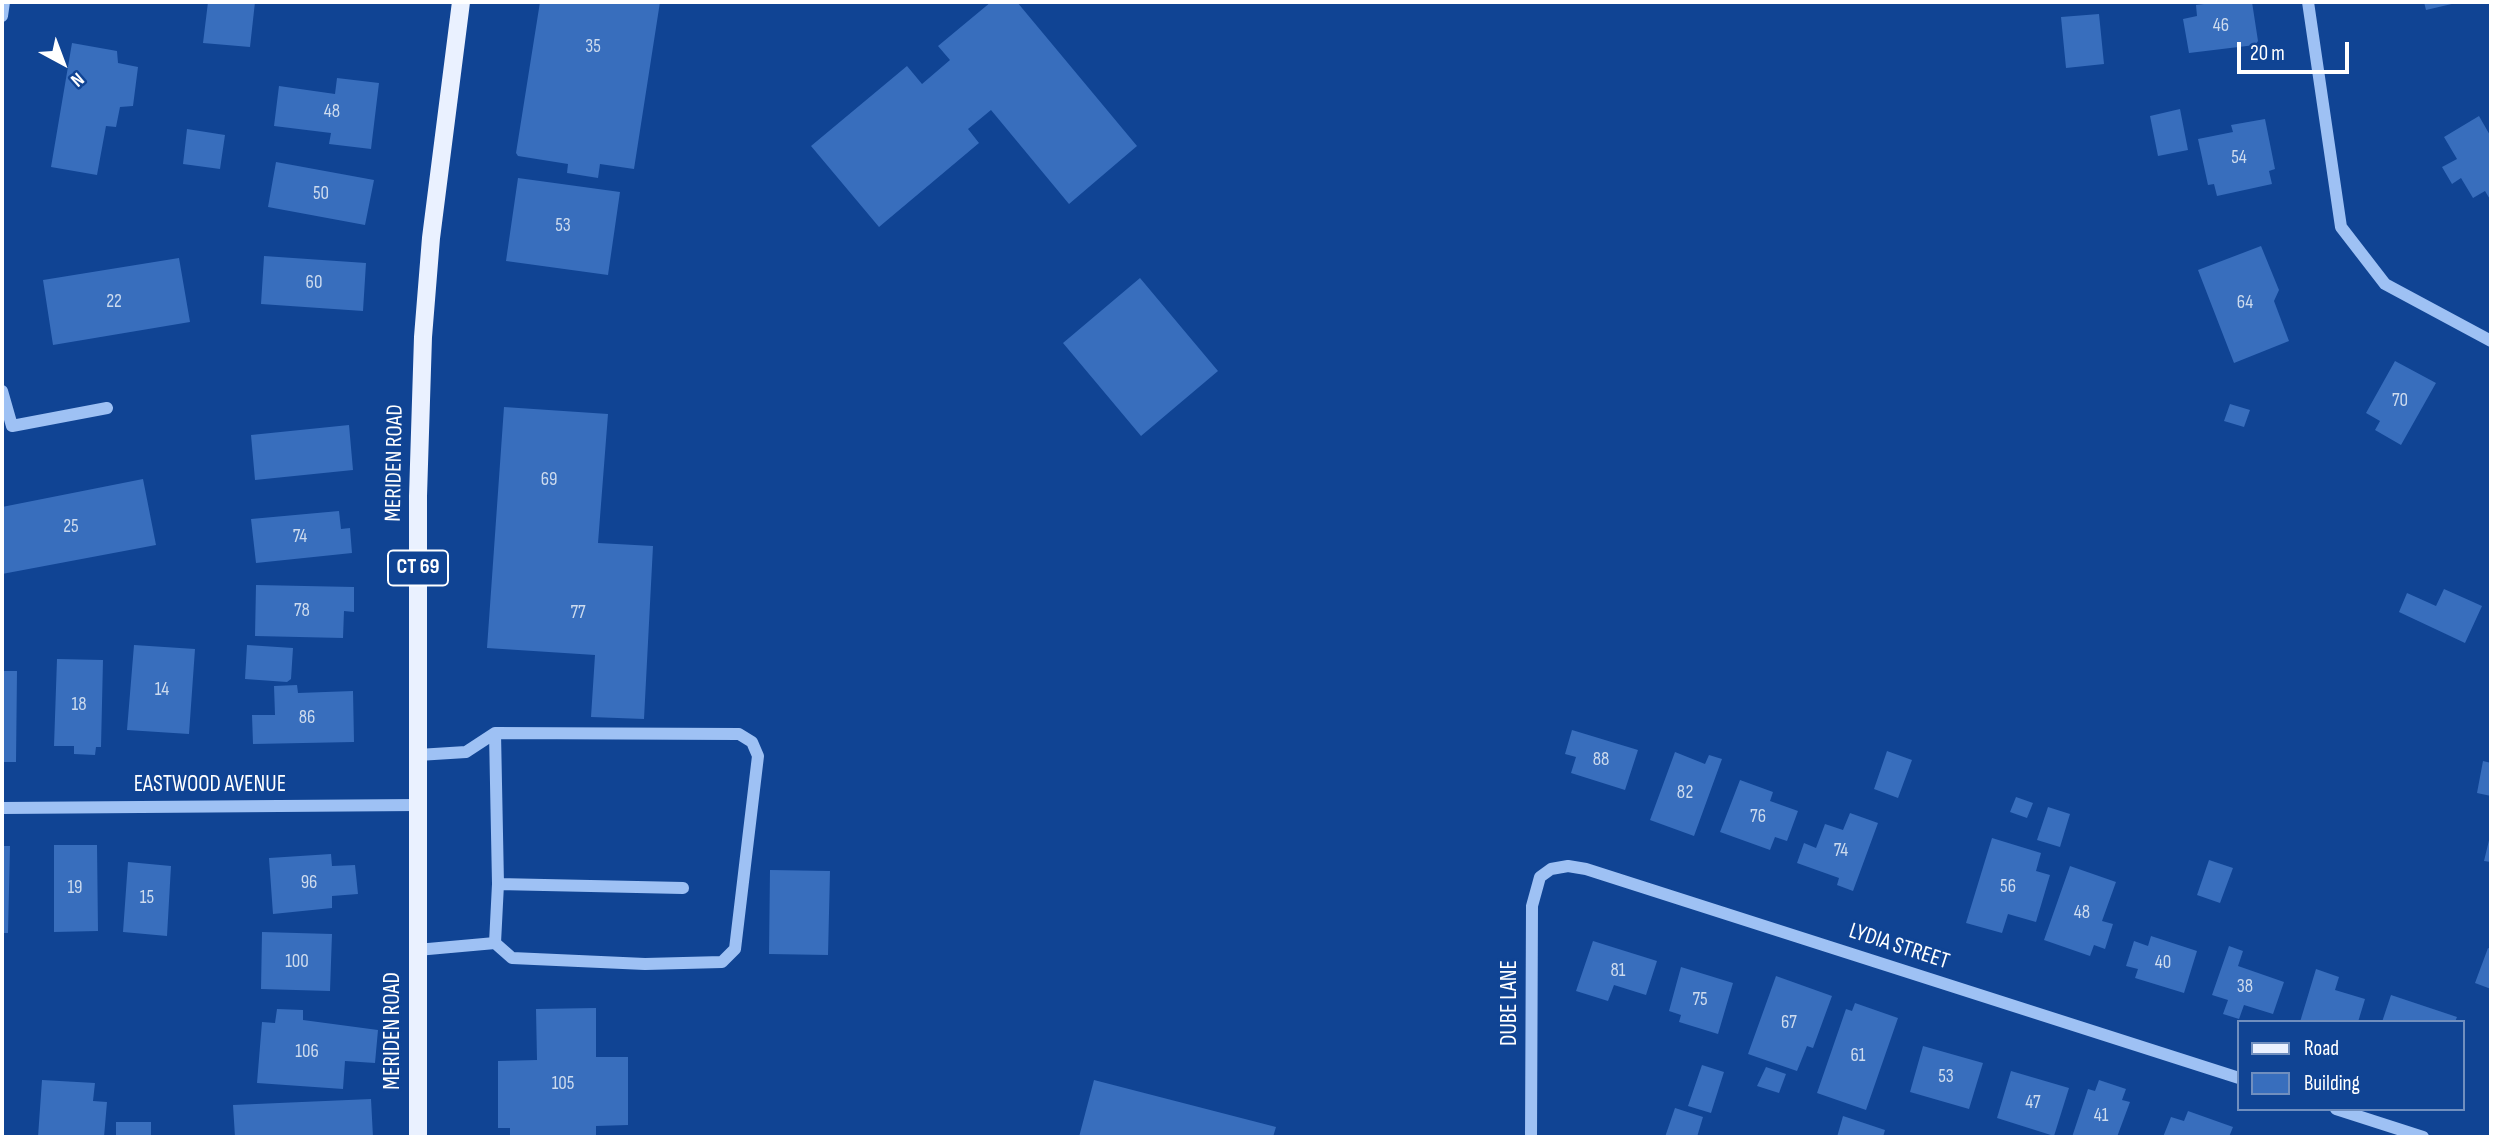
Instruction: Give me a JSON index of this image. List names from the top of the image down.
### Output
{
  "streets": {
    "main road": ["MERIDEN ROAD", "CT 69"],
    "street": ["EASTWOOD AVENUE", "LYDIA STREET", "DUBE LANE"]
  },
  "crossings": [
    ["MERIDEN ROAD", "EASTWOOD AVENUE"],
    ["LYDIA STREET", "DUBE LANE"]
  ],
  "house_numbers": [
    "46",
    "35",
    "48",
    "54",
    "50",
    "53",
    "60",
    "22",
    "64",
    "70",
    "69",
    "25",
    "74",
    "78",
    "77",
    "14",
    "18",
    "86",
    "88",
    "82",
    "76",
    "74",
    "96",
    "56",
    "19",
    "15",
    "48",
    "100",
    "40",
    "81",
    "38",
    "75",
    "67",
    "106",
    "61",
    "53",
    "105",
    "47",
    "41"
  ],
  "legend": ["Road", "Building"],
  "scale_bar": "20 m",
  "north": "bottom right"
}
